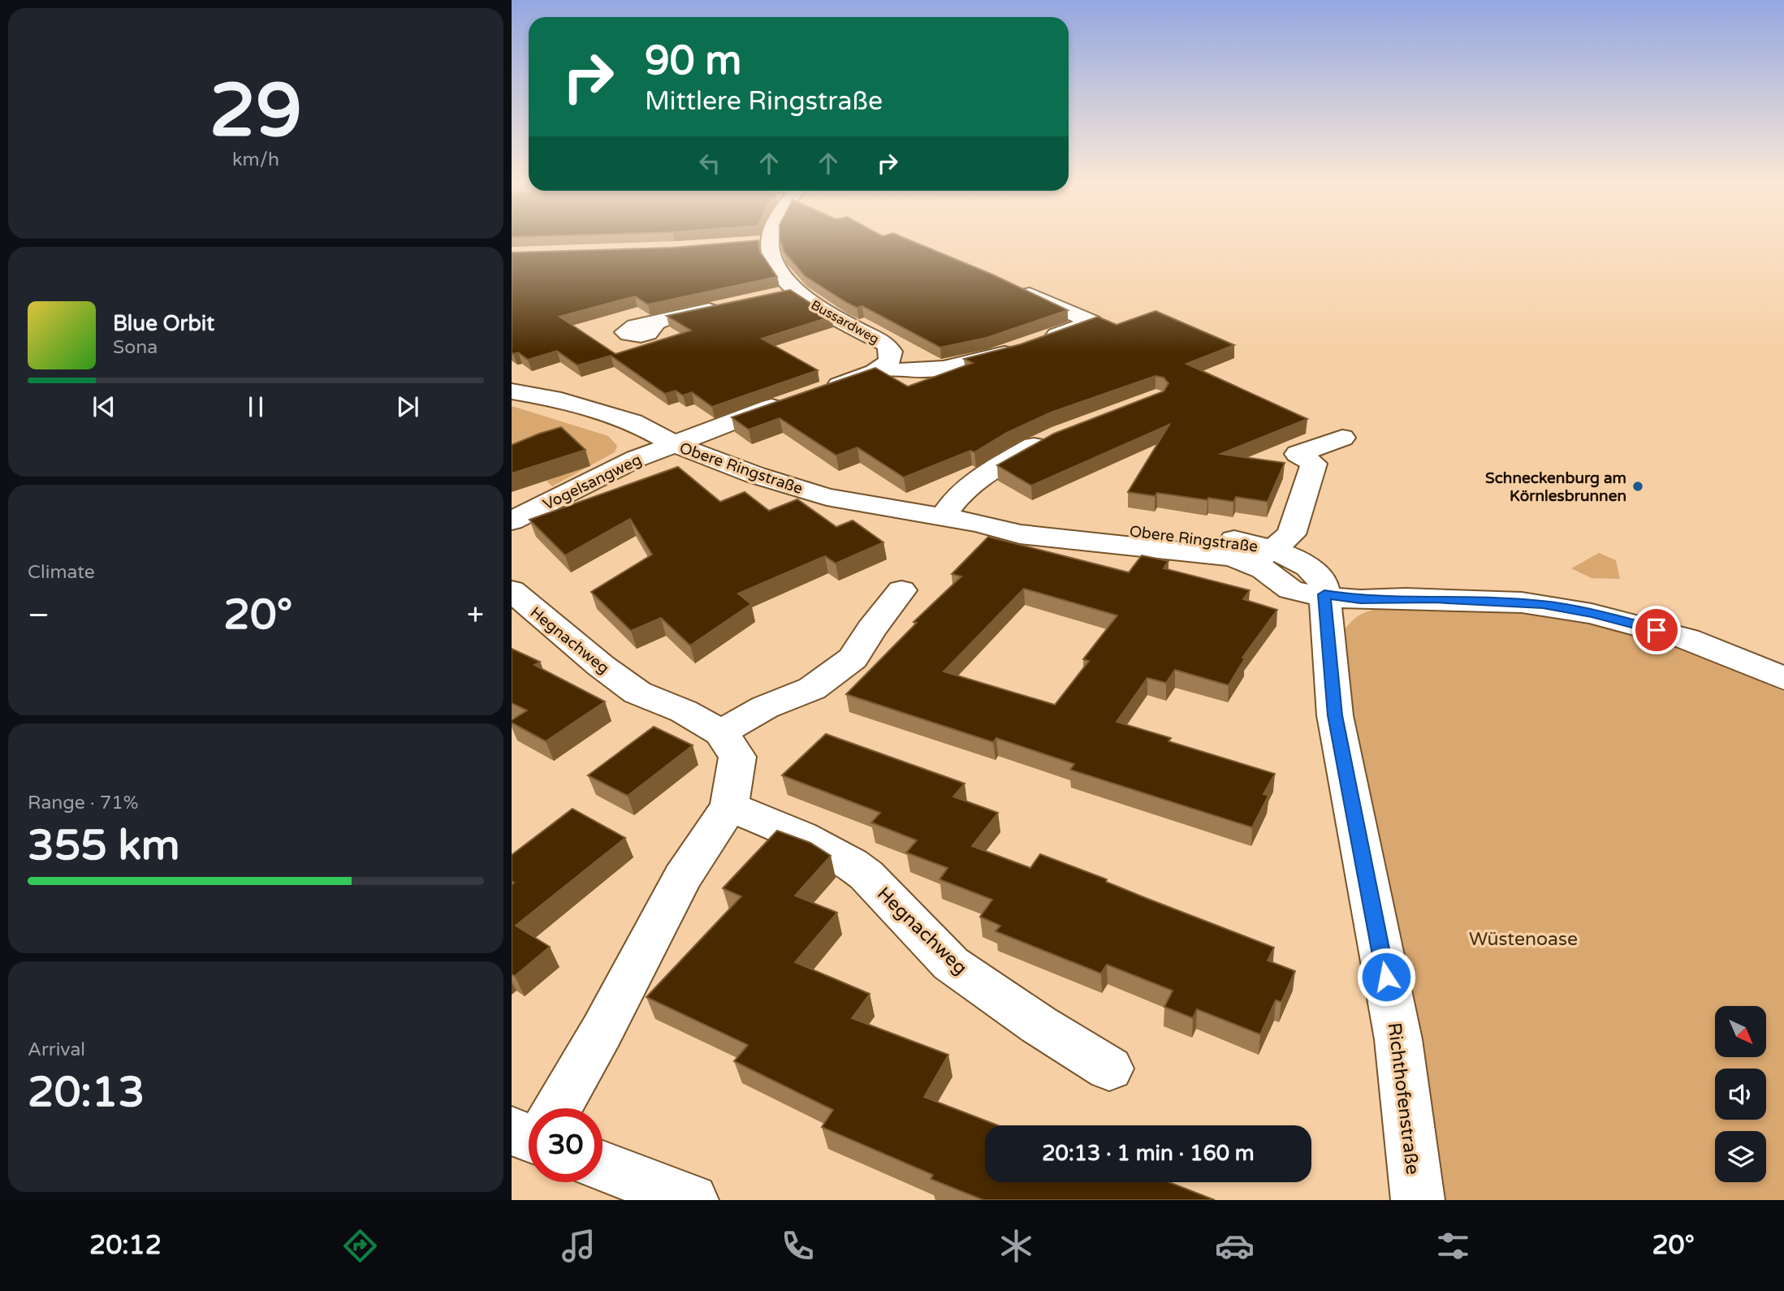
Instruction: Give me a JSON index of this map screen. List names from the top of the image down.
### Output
{
  "streets": {
    "street": [
      "Bussardweg",
      "Obere Ringstraße",
      "Vogelsangweg",
      "Hegnachweg",
      "Richthofenstraße"
    ]
  },
  "crossings": [
    ["Obere Ringstraße", "Vogelsangweg"],
    ["Obere Ringstraße", "Richthofenstraße"]
  ],
  "parks": ["Wüstenoase"],
  "places": ["Schneckenburg am Körnlesbrunnen"],
  "north": "bottom right",
  "page": {
    "tile": [
      ["29", "km/h"],
      "Climate",
      ["Range · 71%", "355 km"],
      ["Arrival", "20:13"]
    ],
    "turn": ["90 m", "Mittlere Ringstraße"],
    "song": ["Blue Orbit", "Sona"],
    "heat": ["−", "20°", "+"],
    "limit": "30",
    "trip": "20:13 · 1 min · 160 m",
    "tabs": ["20:12", "20°"]
  }
}
